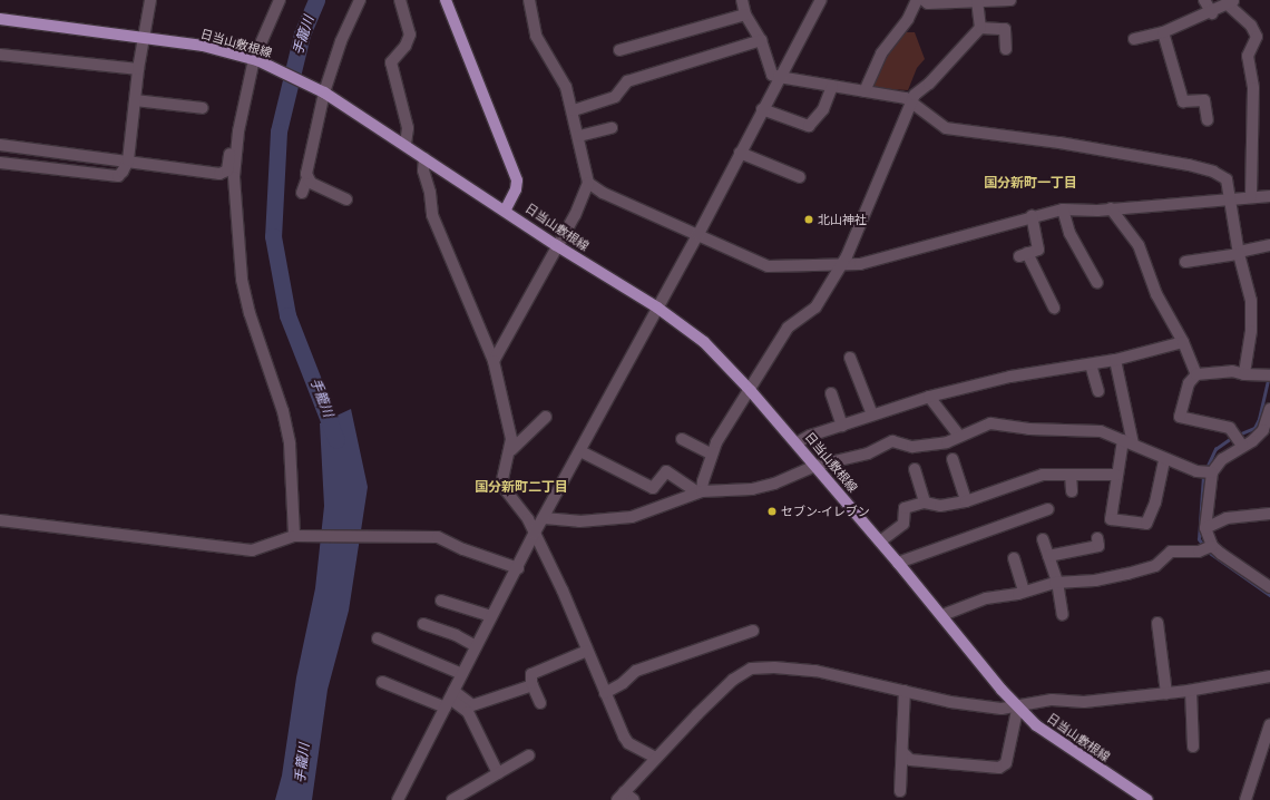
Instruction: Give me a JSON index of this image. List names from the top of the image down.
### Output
{
  "streets": {
    "main road": ["日当山敷根線"]
  },
  "districts": ["国分新町一丁目", "国分新町二丁目"],
  "water": ["手籠川"],
  "places": ["北山神社", "セブン-イレブン"]
}
